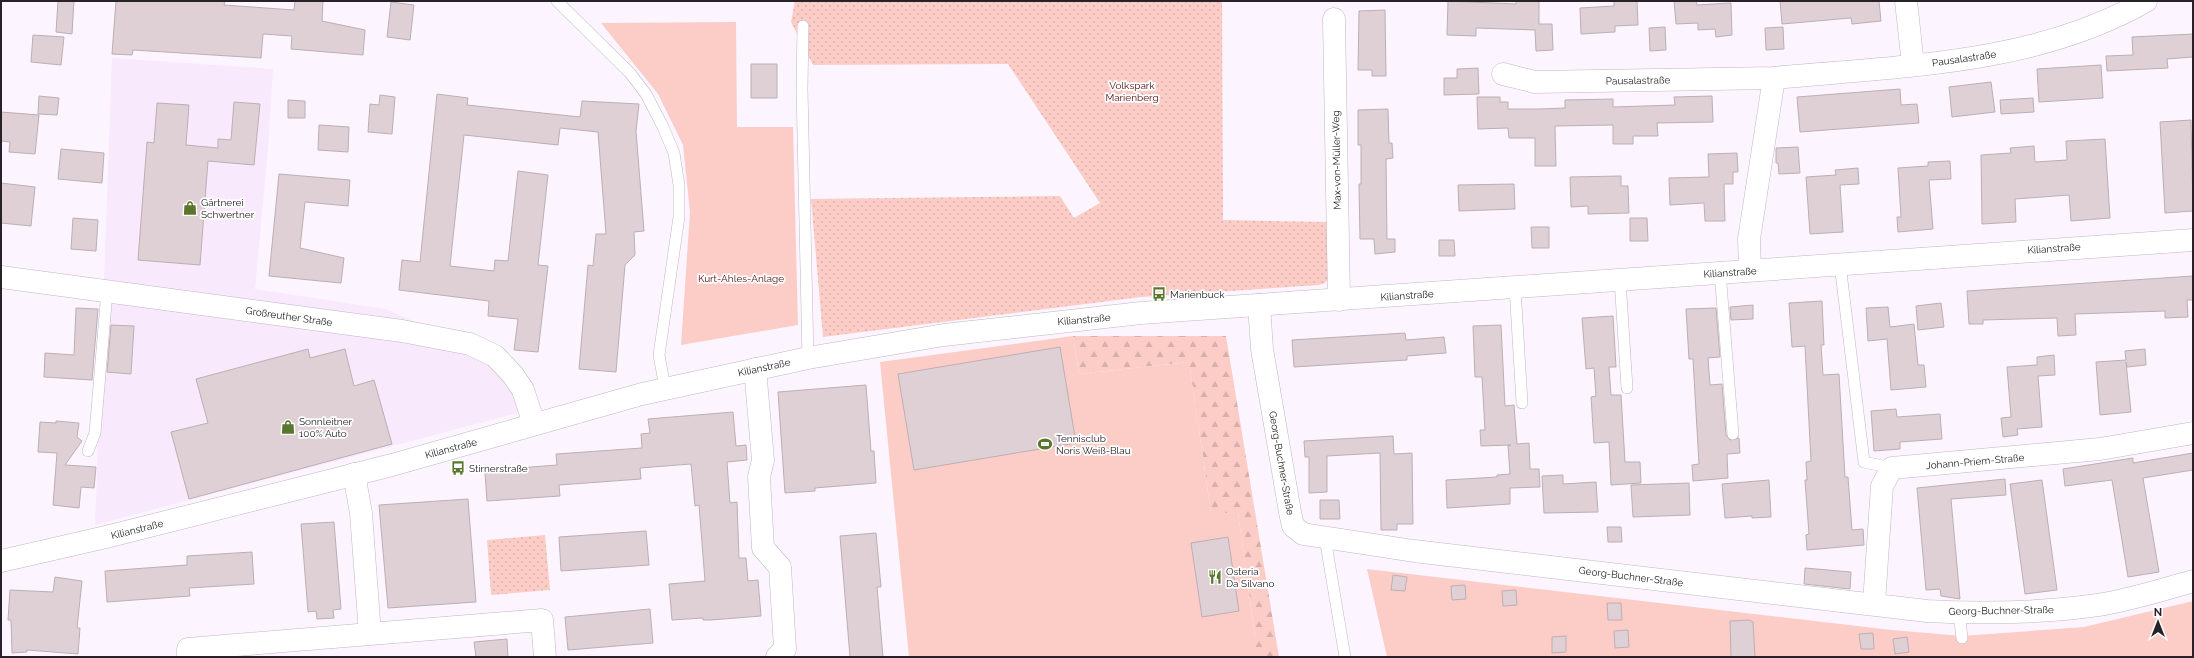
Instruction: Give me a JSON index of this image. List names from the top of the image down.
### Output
{
  "streets": {
    "street": [
      "Pausalastraße",
      "Max-von-Müller-Weg",
      "Kilianstraße",
      "Großreuther Straße",
      "Johann-Priem-Straße",
      "Georg-Buchner-Straße"
    ]
  },
  "crossings": [
    ["Max-von-Müller-Weg", "Kilianstraße"],
    ["Kilianstraße", "Großreuther Straße"],
    ["Kilianstraße", "Georg-Buchner-Straße"]
  ],
  "parks": ["Volkspark Marienberg", "Kurt-Ahles-Anlage"],
  "places": {
    "shop": ["Gärtnerei Schwertner", "Sonnleitner 100% Auto"],
    "bus stop": ["Marienbuck", "Stirnerstraße"],
    "sports": ["Tennisclub Noris Weiß-Blau"],
    "restaurant": ["Osteria Da Silvano"]
  },
  "north": "top"
}
